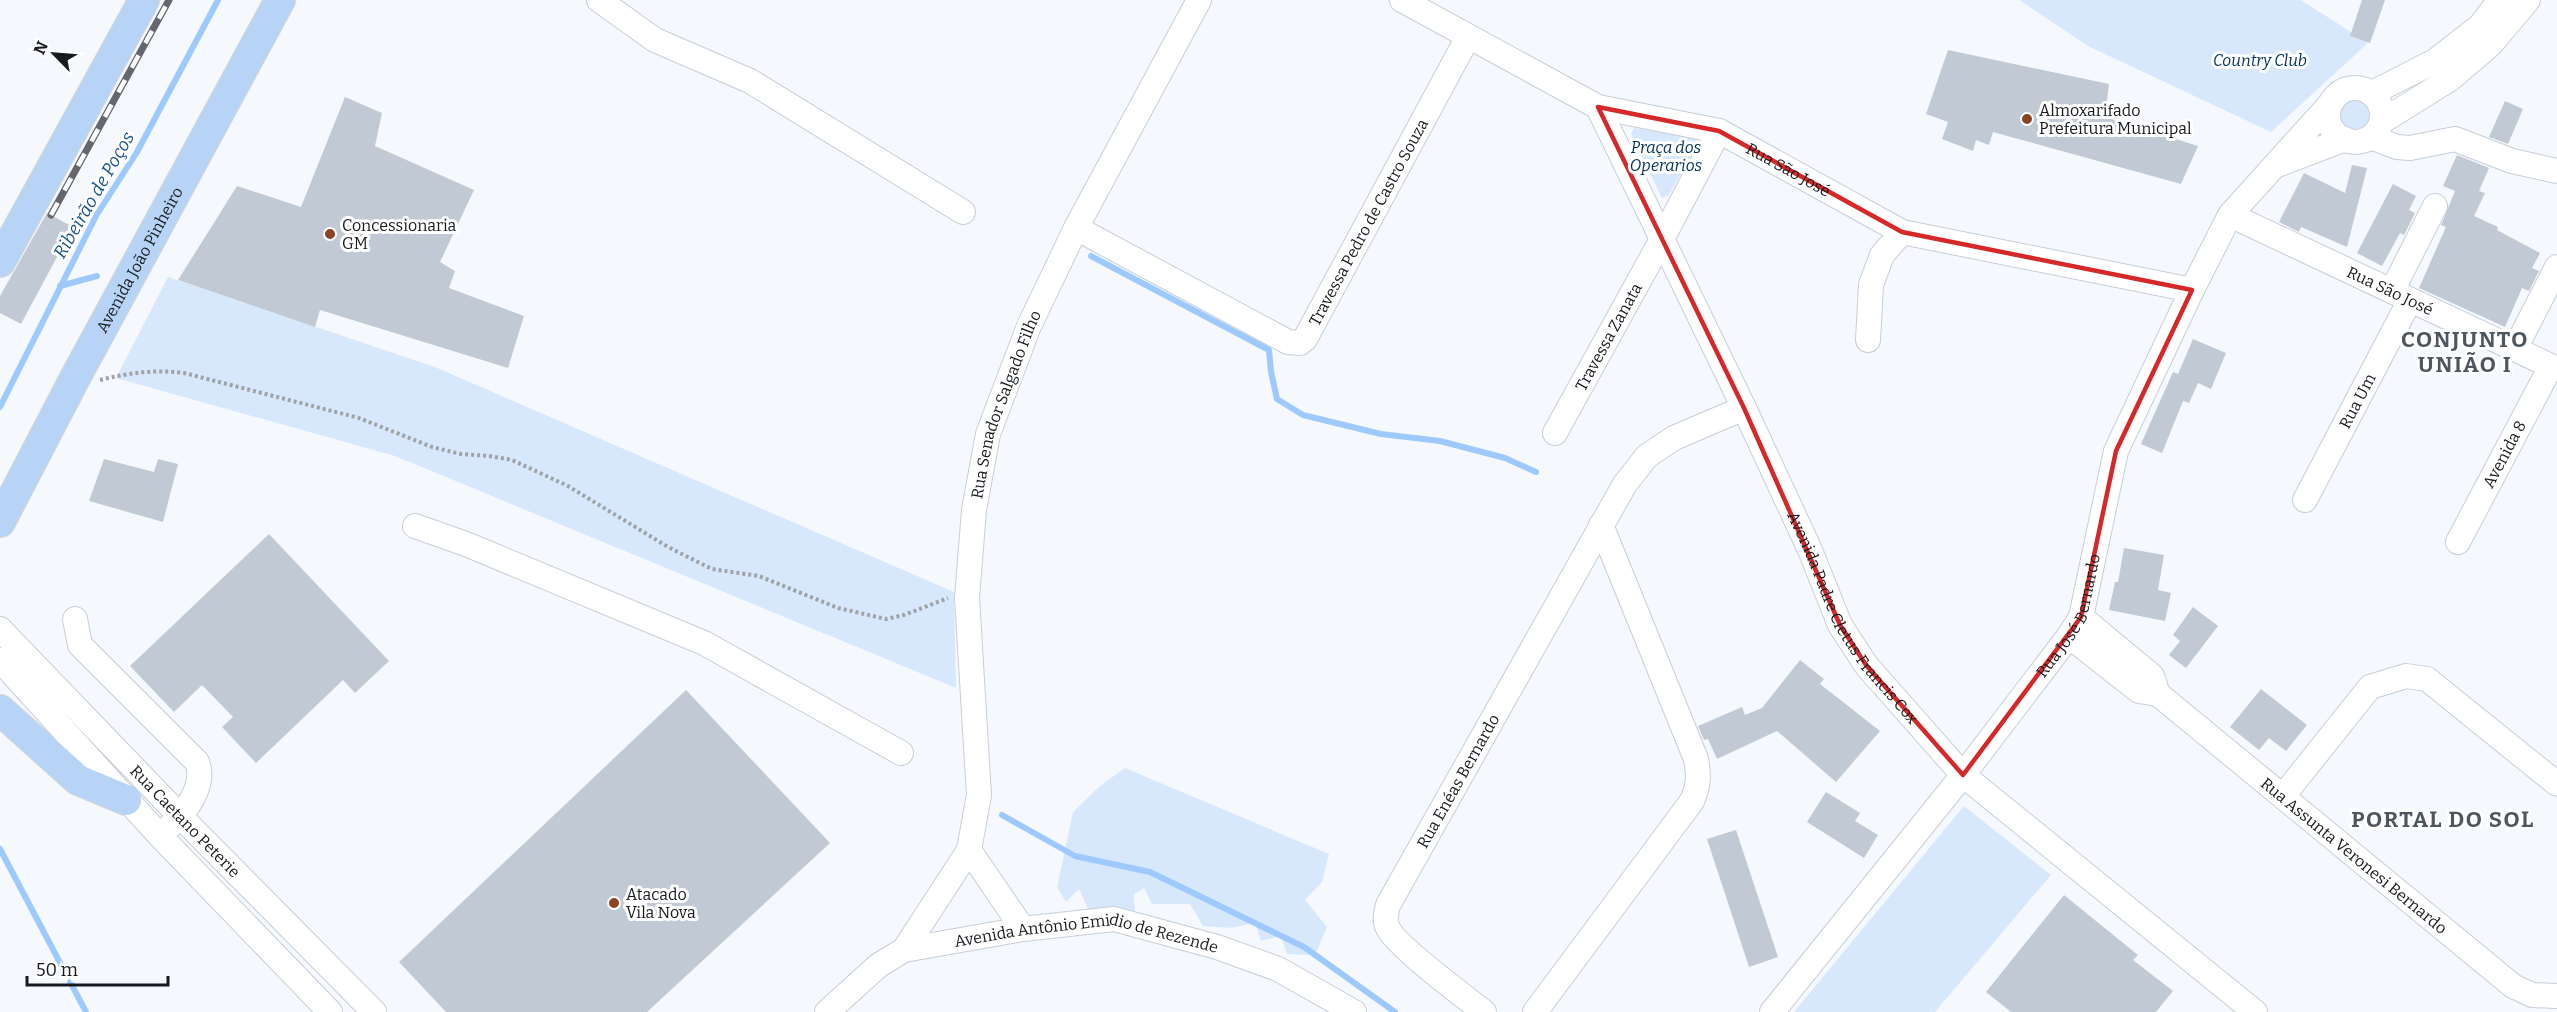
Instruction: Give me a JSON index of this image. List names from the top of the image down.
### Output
{
  "streets": {
    "main road": ["Avenida João Pinheiro"],
    "street": [
      "Rua São José",
      "Travessa Pedro de Castro Souza",
      "Travessa Zanata",
      "Rua Um",
      "Rua Senador Salgado Filho",
      "Avenida 8",
      "Rua José Bernardo",
      "Avenida Padre Cletus Francis Cox",
      "Rua Enéas Bernardo",
      "Rua Caetano Peterie",
      "Rua Assunta Veronesi Bernardo",
      "Avenida Antônio Emidio de Rezende"
    ]
  },
  "crossings": [
    ["Rua São José", "Travessa Pedro de Castro Souza"],
    ["Rua São José", "Rua Um"],
    ["Rua São José", "Avenida 8"],
    ["Rua São José", "Rua José Bernardo"],
    ["Rua São José", "Avenida Padre Cletus Francis Cox"],
    ["Travessa Pedro de Castro Souza", "Rua Senador Salgado Filho"],
    ["Travessa Zanata", "Avenida Padre Cletus Francis Cox"],
    ["Rua José Bernardo", "Avenida Padre Cletus Francis Cox"],
    ["Rua José Bernardo", "Rua Assunta Veronesi Bernardo"],
    ["Avenida Padre Cletus Francis Cox", "Rua Enéas Bernardo"]
  ],
  "districts": ["CONJUNTO UNIÃO I", "PORTAL DO SOL"],
  "water": ["Ribeirão de Poços"],
  "parks": ["Country Club", "Praça dos Operarios"],
  "places": ["Almoxarifado Prefeitura Municipal", "Concessionaria GM", "Atacado Vila Nova"],
  "scale_bar": "50 m",
  "north": "top left"
}
